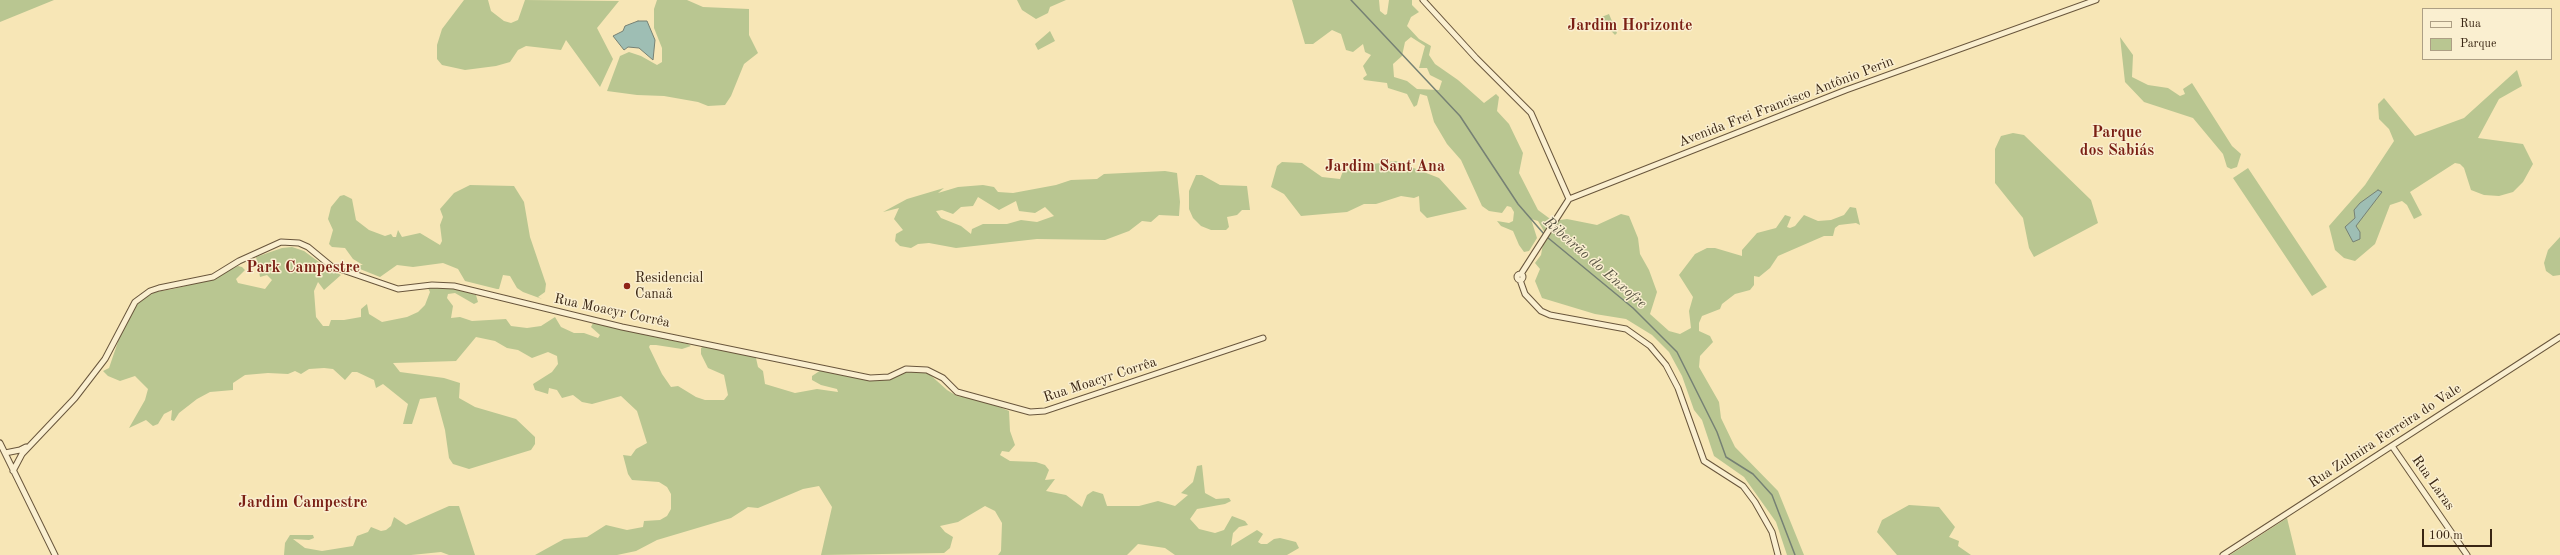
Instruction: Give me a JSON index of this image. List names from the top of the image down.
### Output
{
  "streets": {
    "street": [
      "Avenida Frei Francisco Antônio Perin",
      "Rua Moacyr Corrêa",
      "Rua Zulmira Ferreira do Vale",
      "Rua Laras"
    ]
  },
  "crossings": [
    ["Rua Zulmira Ferreira do Vale", "Rua Laras"]
  ],
  "districts": [
    "Jardim Horizonte",
    "Parque dos Sabiás",
    "Jardim Sant'Ana",
    "Park Campestre",
    "Jardim Campestre"
  ],
  "water": ["Ribeirão do Enxofre"],
  "places": ["Residencial Canaã"],
  "legend": ["Rua", "Parque"],
  "scale_bar": "100 m"
}
